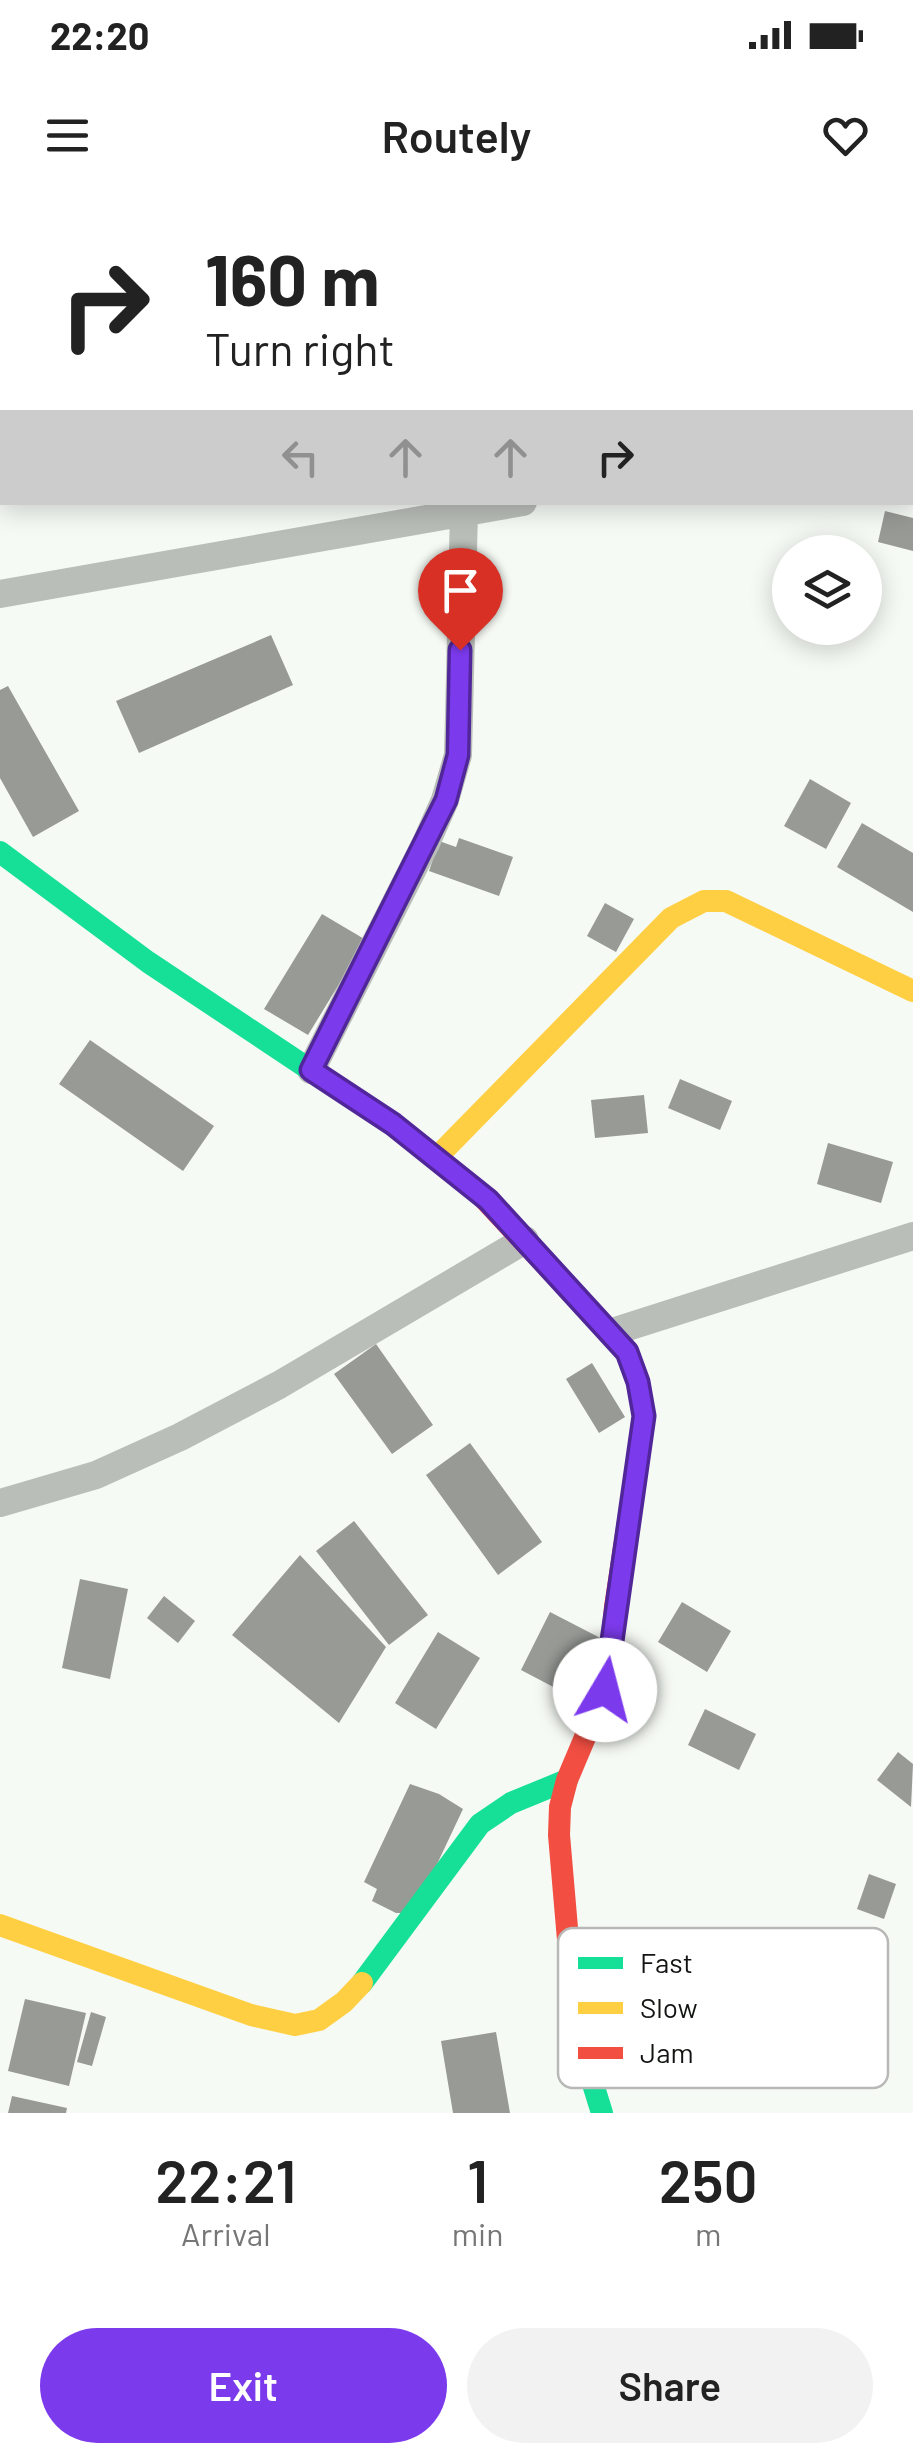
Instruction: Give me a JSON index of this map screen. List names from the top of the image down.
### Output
{
  "legend": ["Fast", "Slow", "Jam"],
  "page": {
    "status": "22:20",
    "header": "Routely",
    "turn": ["160 m", "Turn right"],
    "eta": [
      "22:21",
      "Arrival",
      "1",
      "min",
      "250",
      "m"
    ],
    "buttons": ["Exit", "Share"]
  }
}
